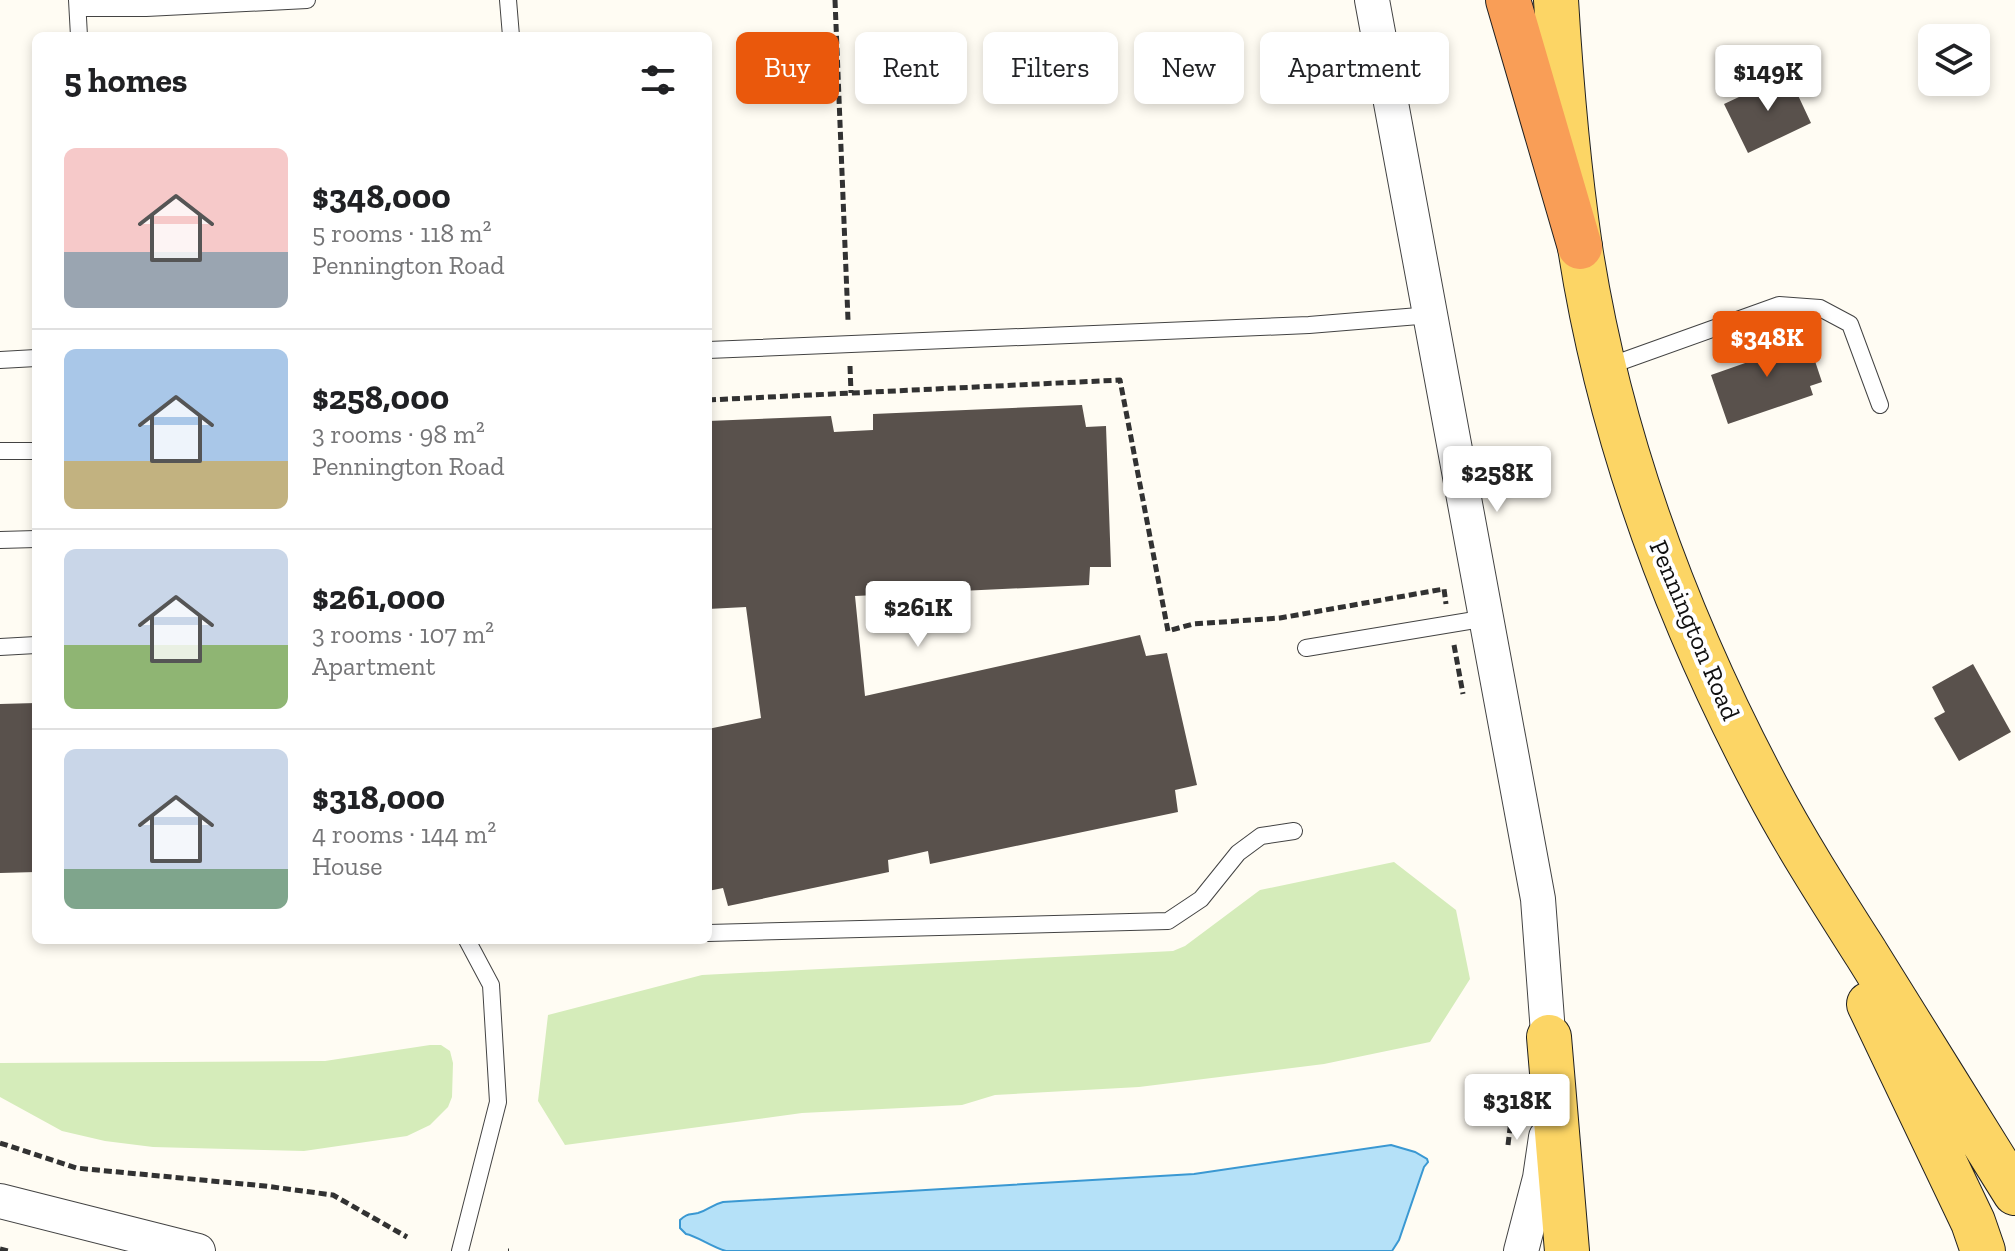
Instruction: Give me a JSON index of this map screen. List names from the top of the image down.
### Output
{
  "streets": {
    "main road": ["Pennington Road"]
  },
  "page": {
    "chip": [
      "Buy",
      "Rent",
      "Filters",
      "New",
      "Apartment"
    ],
    "heading": "5 homes",
    "price": [
      "$149K",
      "$348K",
      "$258K",
      "$261K",
      "$318K"
    ],
    "list": [
      {
        "name": "$348,000",
        "note": "5 rooms · 118 m² · Pennington Road"
      },
      {
        "name": "$258,000",
        "note": "3 rooms · 98 m² · Pennington Road"
      },
      {
        "name": "$261,000",
        "note": "3 rooms · 107 m² · Apartment"
      },
      {
        "name": "$318,000",
        "note": "4 rooms · 144 m² · House"
      }
    ]
  }
}
